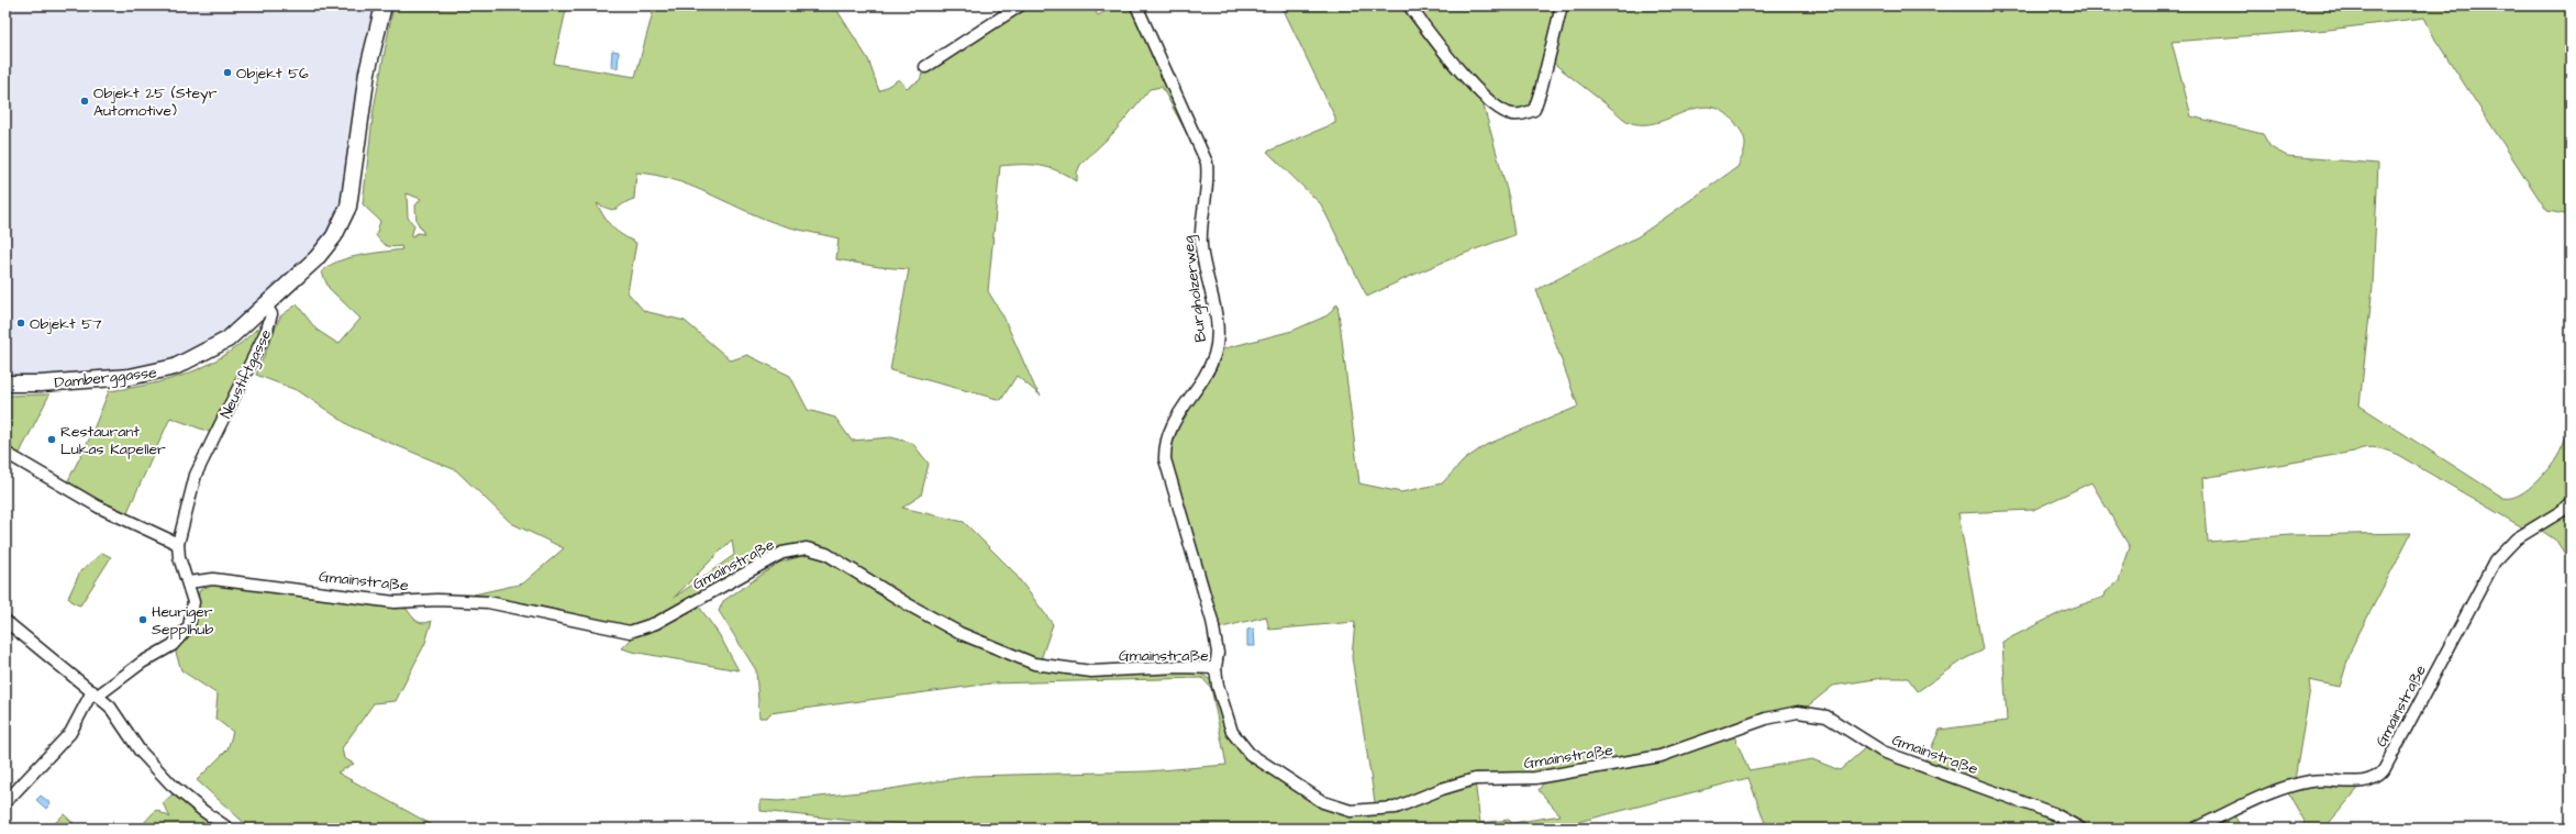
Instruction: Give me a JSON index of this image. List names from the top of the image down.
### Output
{
  "streets": {
    "street": [
      "Burgholzerweg",
      "Neustiftgasse",
      "Damberggasse",
      "Gmainstraße"
    ]
  },
  "crossings": [
    ["Burgholzerweg", "Gmainstraße"],
    ["Neustiftgasse", "Damberggasse"],
    ["Neustiftgasse", "Gmainstraße"]
  ],
  "places": [
    "Objekt 56",
    "Objekt 25 (Steyr Automotive)",
    "Objekt 57",
    "Restaurant Lukas Kapeller",
    "Heuriger Sepplhub"
  ]
}
